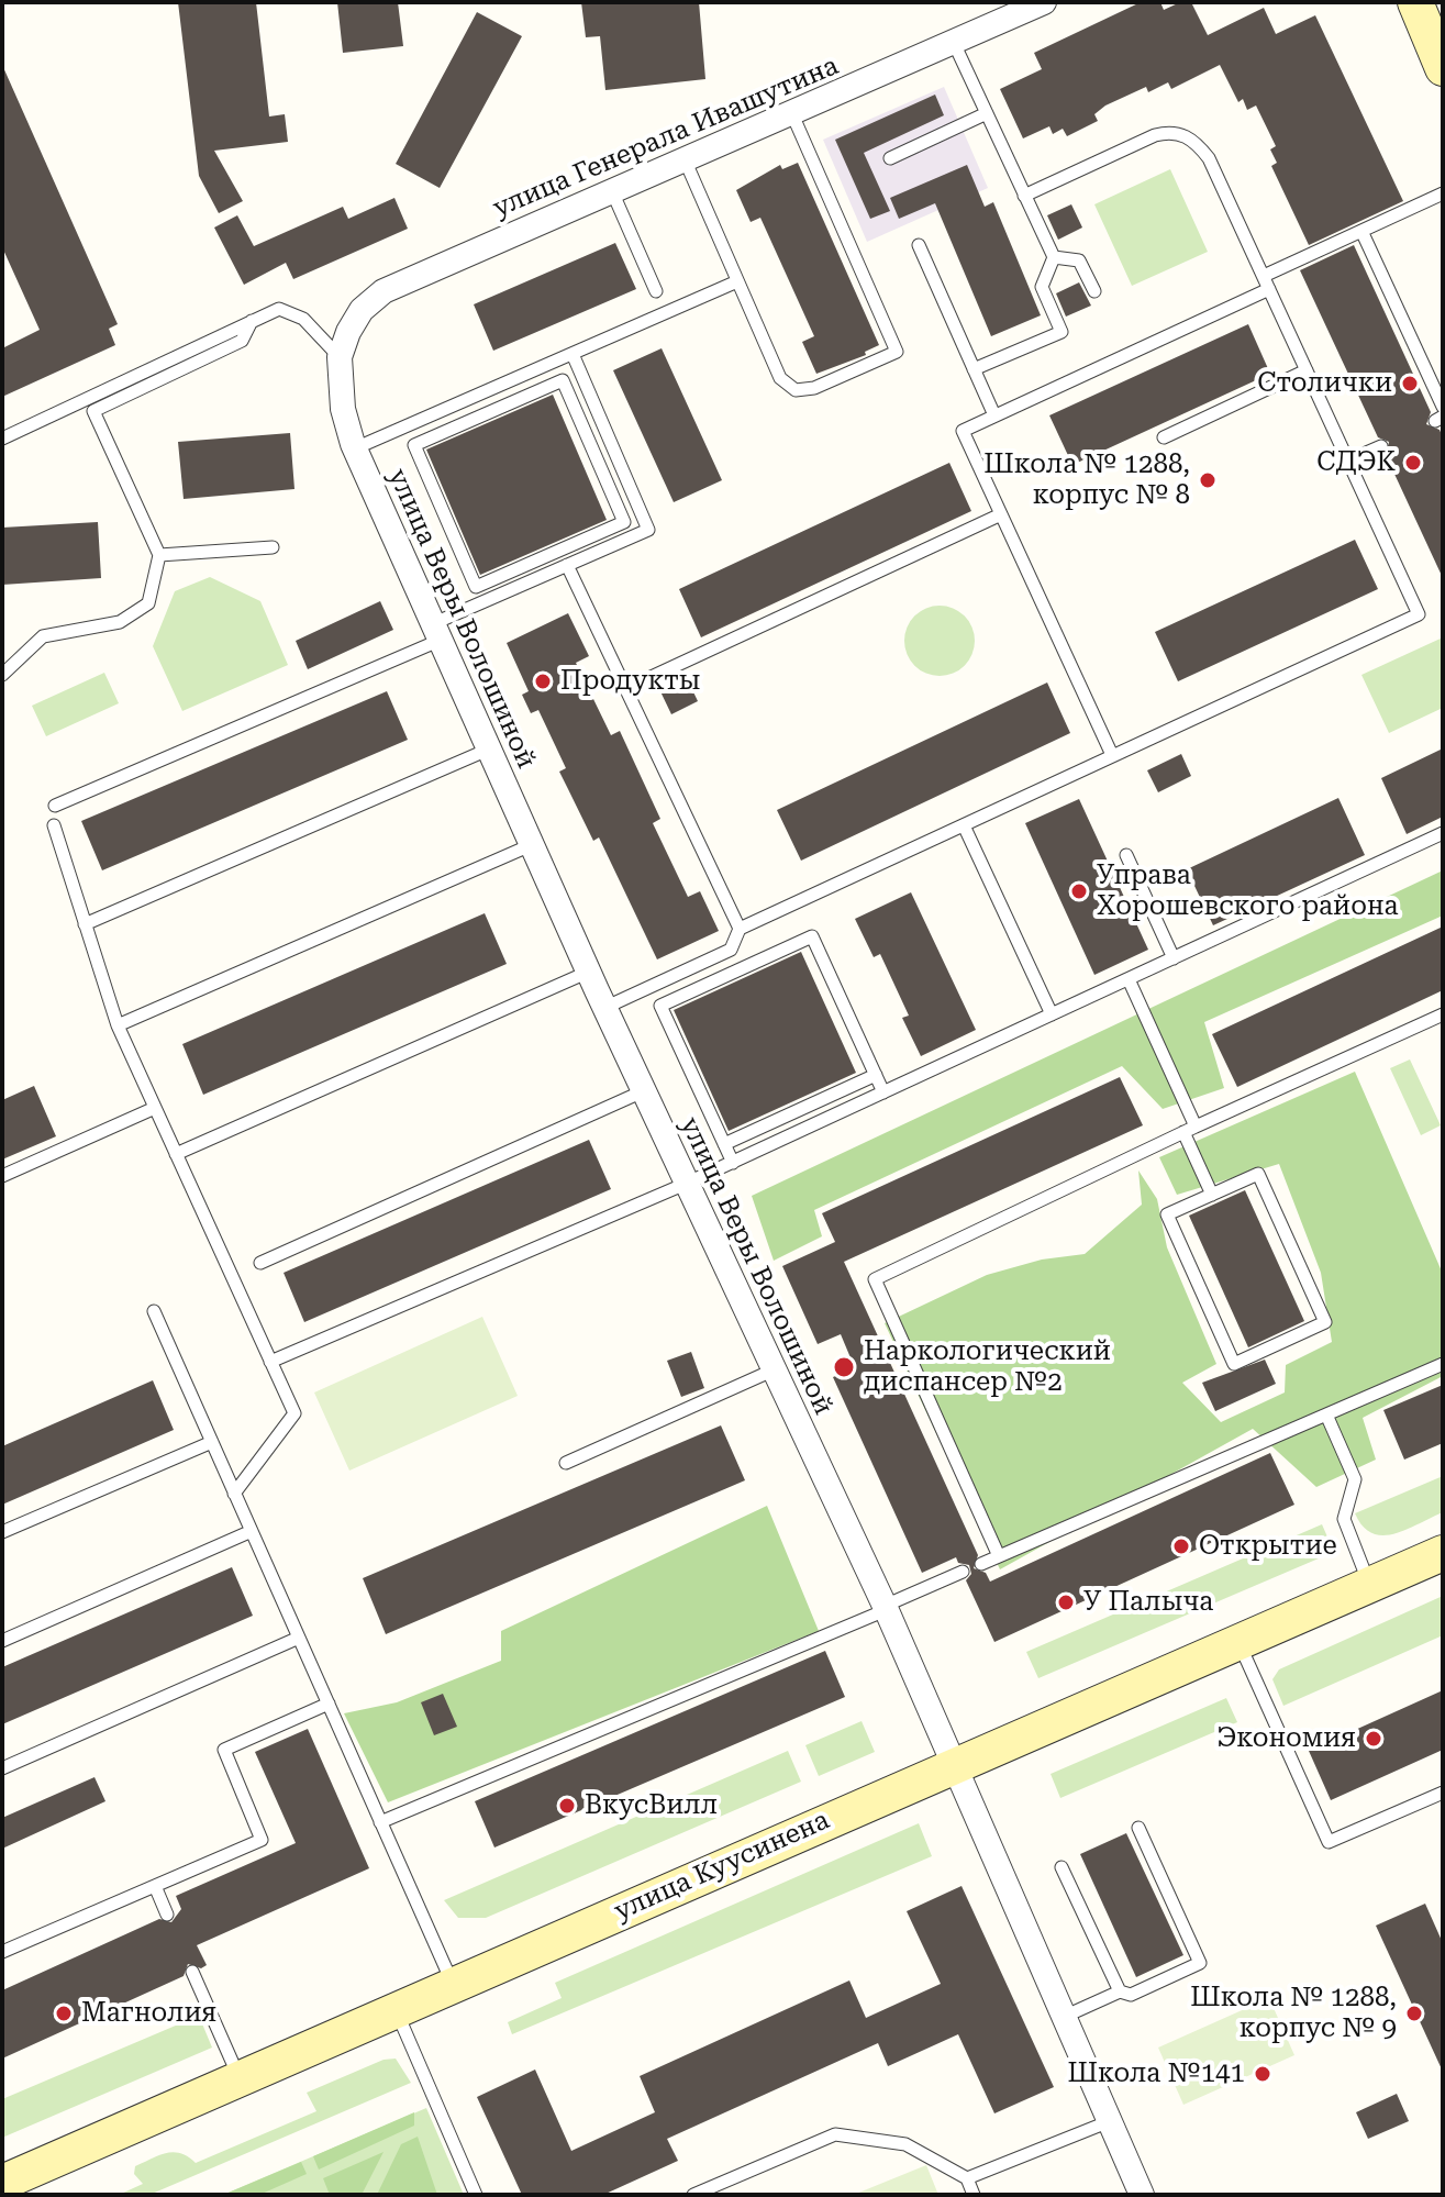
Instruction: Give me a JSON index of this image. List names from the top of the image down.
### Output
{
  "streets": {
    "main road": ["улица Куусинена"],
    "street": ["улица Генерала Ивашутина", "улица Веры Волошиной"]
  },
  "crossings": [
    ["улица Генерала Ивашутина", "улица Веры Волошиной"],
    ["улица Веры Волошиной", "улица Куусинена"]
  ],
  "places": [
    "Столички",
    "СДЭК",
    "Школа № 1288, корпус № 8",
    "Продукты",
    "Управа Хорошевского района",
    "Наркологический диспансер №2",
    "Открытие",
    "У Палыча",
    "Экономия",
    "ВкусВилл",
    "Магнолия",
    "Школа № 1288, корпус № 9",
    "Школа №141"
  ]
}
